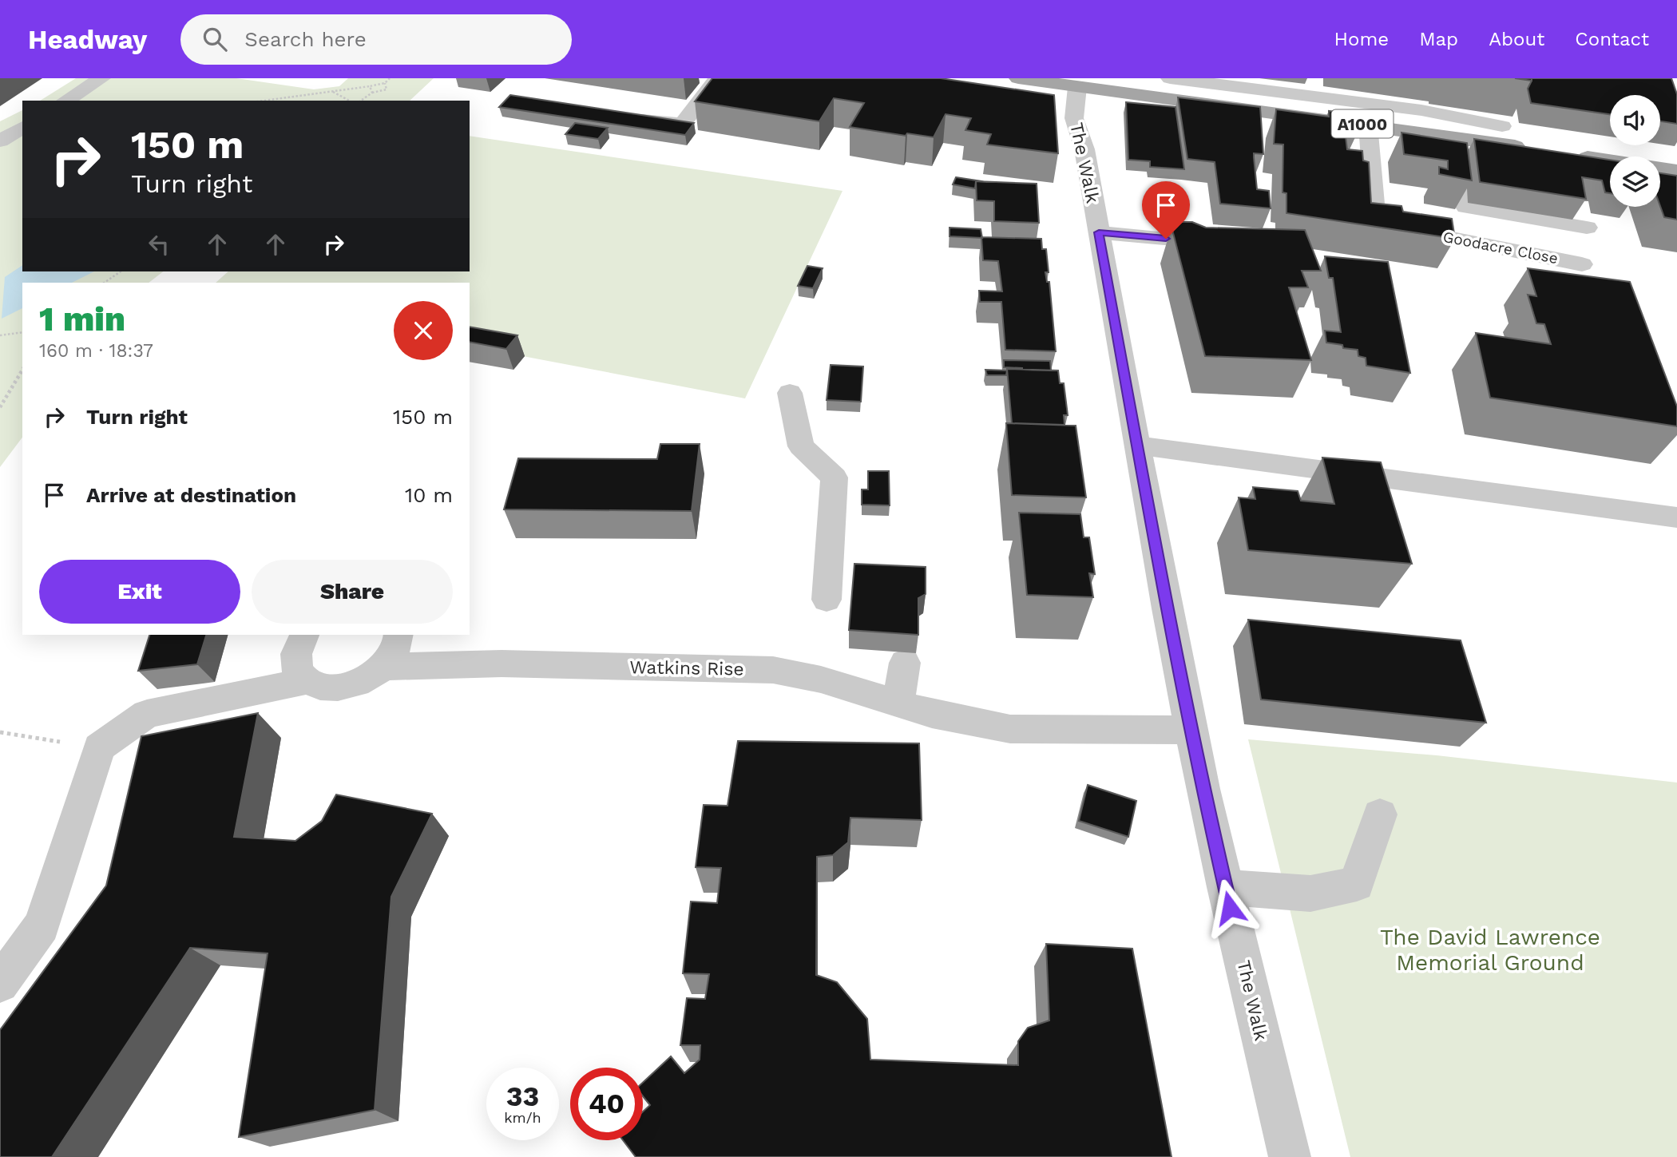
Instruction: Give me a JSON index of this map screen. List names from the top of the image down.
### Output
{
  "streets": {
    "main road": ["A1000"],
    "street": ["The Walk", "Goodacre Close", "Watkins Rise"]
  },
  "crossings": [
    ["A1000", "The Walk"],
    ["A1000", "Goodacre Close"],
    ["The Walk", "Watkins Rise"]
  ],
  "parks": ["The David Lawrence Memorial Ground"],
  "page": {
    "header": "Headway",
    "search": "Search here",
    "nav": [
      "Home",
      "Map",
      "About",
      "Contact"
    ],
    "turn": ["150 m", "Turn right"],
    "heading": ["1 min", "160 m · 18:37"],
    "list": [
      {
        "name": "Turn right",
        "value": "150 m"
      },
      {
        "name": "Arrive at destination",
        "value": "10 m"
      }
    ],
    "buttons": ["Exit", "Share"],
    "speed": "33 km/h",
    "limit": "40"
  }
}
